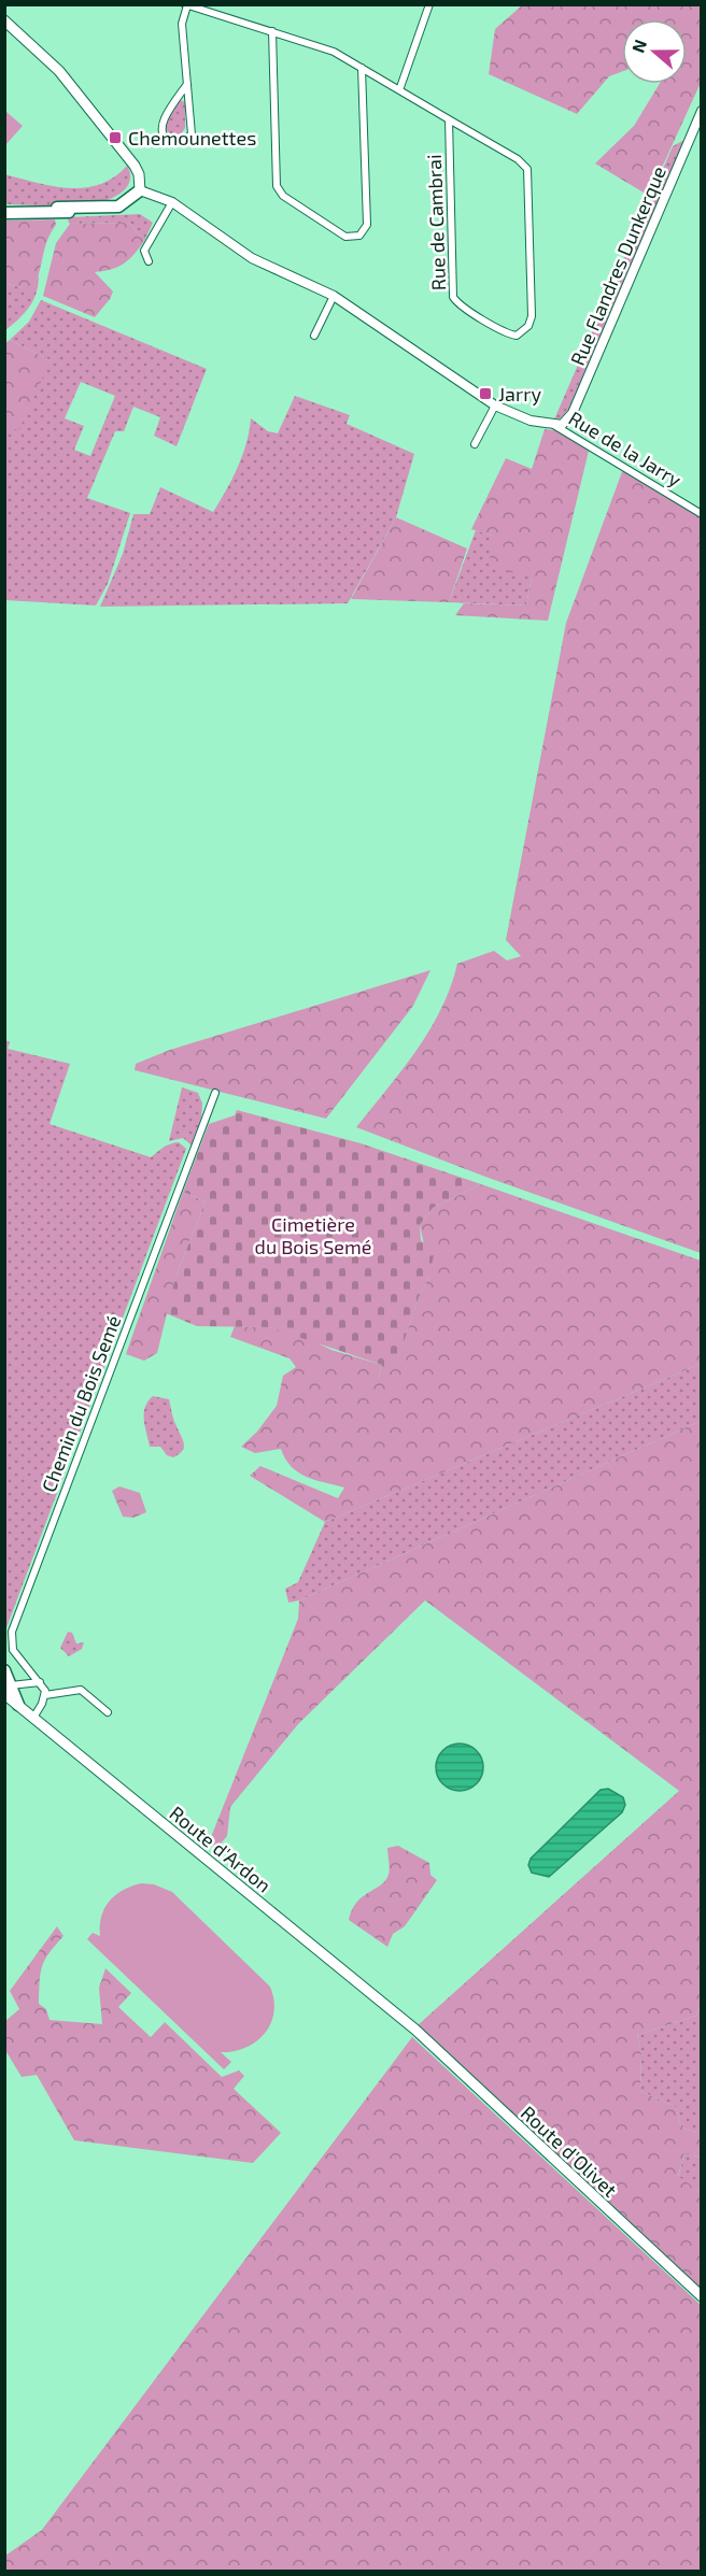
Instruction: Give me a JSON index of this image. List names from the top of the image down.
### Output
{
  "streets": {
    "main road": ["Route d'Ardon", "Route d'Olivet"],
    "street": [
      "Rue de Cambrai",
      "Rue Flandres Dunkerque",
      "Rue de la Jarry",
      "Chemin du Bois Semé"
    ]
  },
  "crossings": [
    ["Rue Flandres Dunkerque", "Rue de la Jarry"],
    ["Route d'Ardon", "Route d'Olivet"]
  ],
  "parks": ["Cimetière du Bois Semé"],
  "places": {
    "transit": ["Chemounettes", "Jarry"]
  },
  "north": "left"
}
